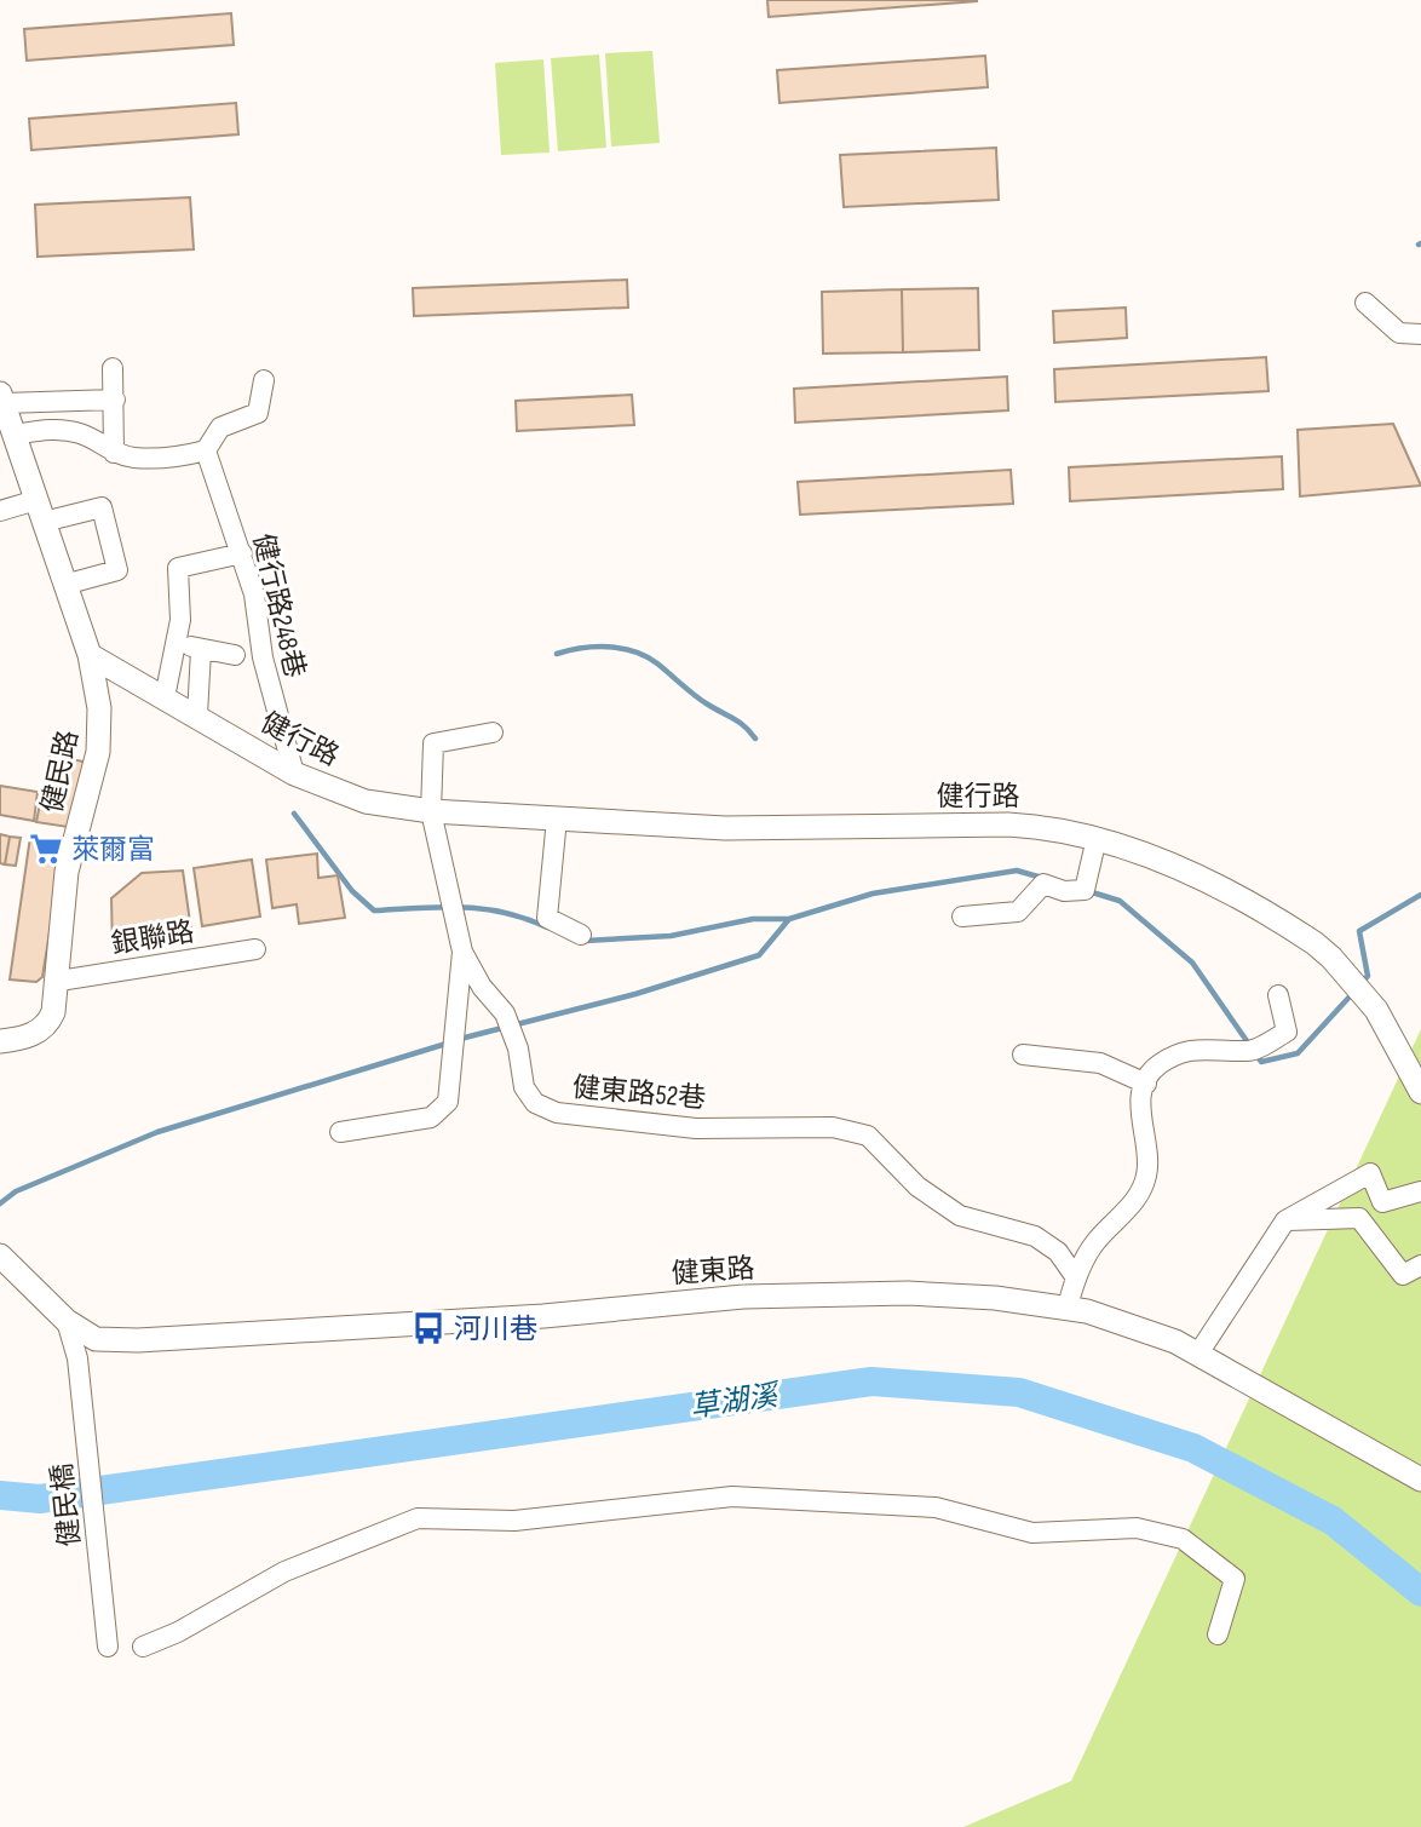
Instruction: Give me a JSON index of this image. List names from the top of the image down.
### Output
{
  "streets": {
    "street": [
      "健行路248巷",
      "健行路",
      "健民路",
      "銀聯路",
      "健東路52巷",
      "健東路",
      "健民橋"
    ]
  },
  "crossings": [
    ["健行路248巷", "健行路"],
    ["健行路", "健民路"],
    ["健民路", "銀聯路"],
    ["健東路", "健民橋"]
  ],
  "water": ["草湖溪"],
  "places": {
    "supermarket": ["萊爾富"],
    "bus stop": ["河川巷"]
  }
}
